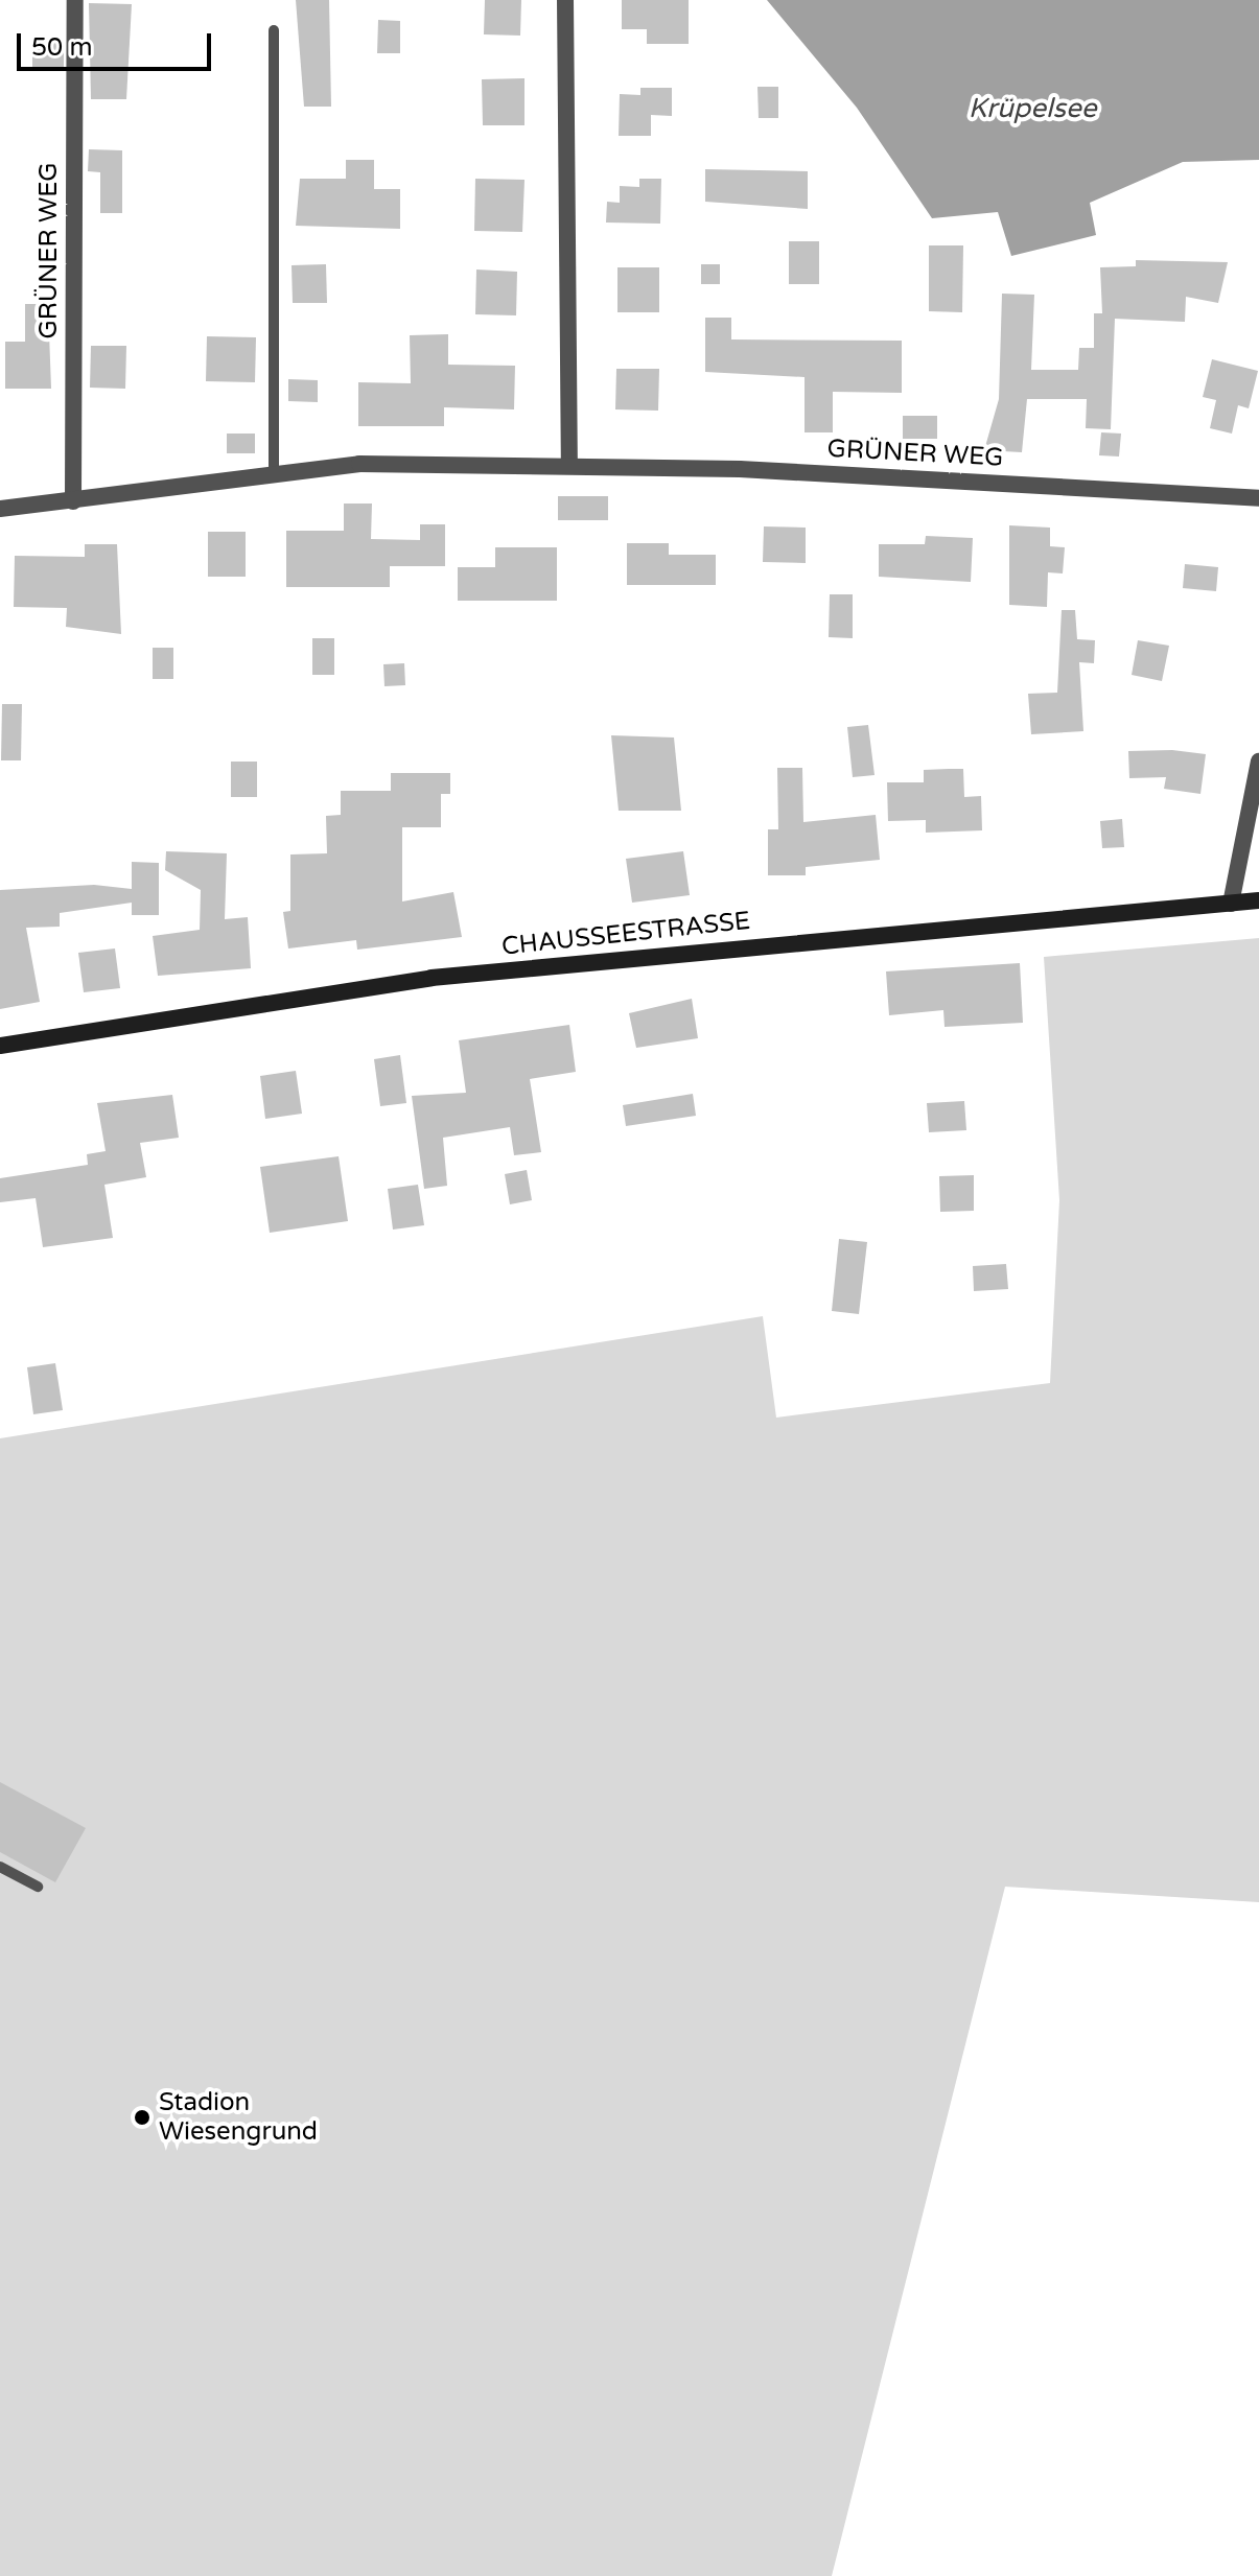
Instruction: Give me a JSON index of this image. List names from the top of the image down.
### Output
{
  "streets": {
    "main road": ["CHAUSSEESTRASSE"],
    "street": ["GRÜNER WEG"]
  },
  "water": ["Krüpelsee"],
  "places": ["Stadion Wiesengrund"],
  "scale_bar": "50 m"
}
